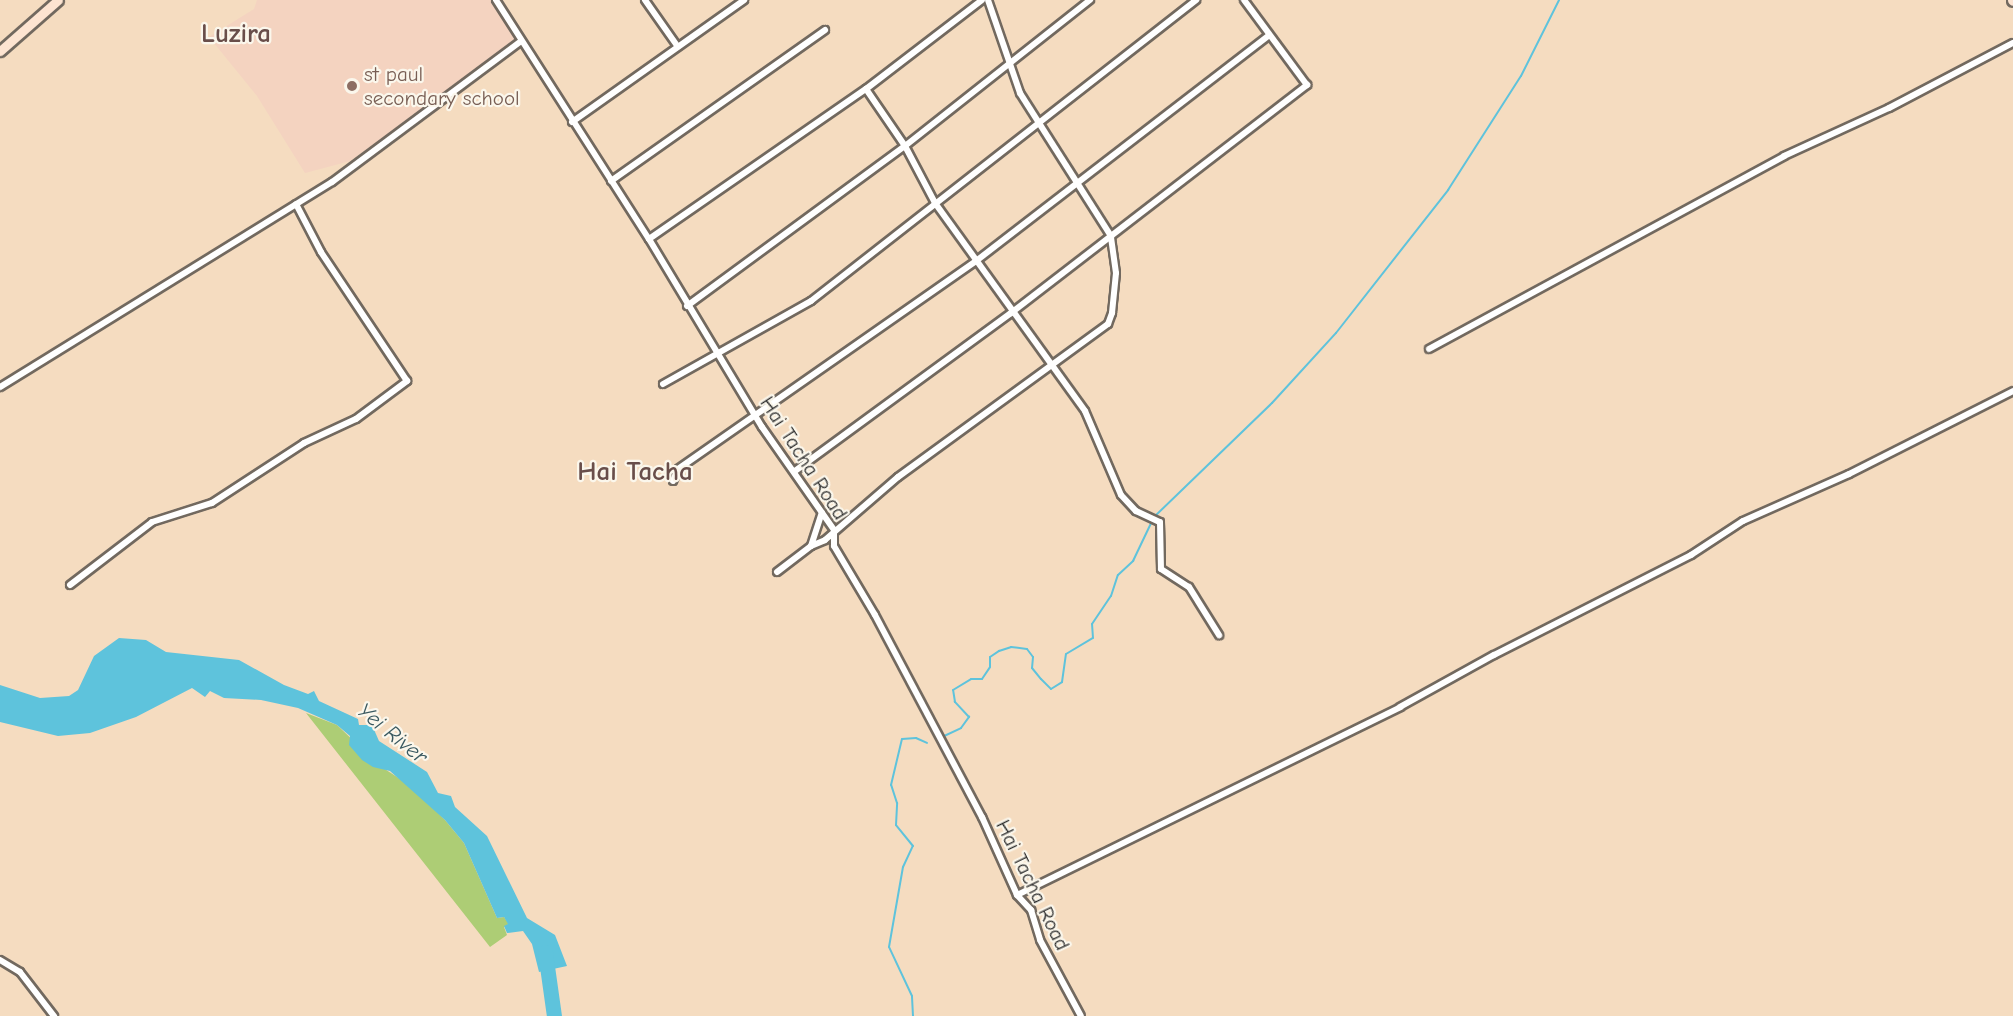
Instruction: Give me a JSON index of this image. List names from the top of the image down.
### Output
{
  "streets": {
    "street": ["Hai Tacha Road"]
  },
  "districts": ["Luzira", "Hai Tacha"],
  "water": ["Yei River"],
  "places": ["st paul secondary school"]
}
